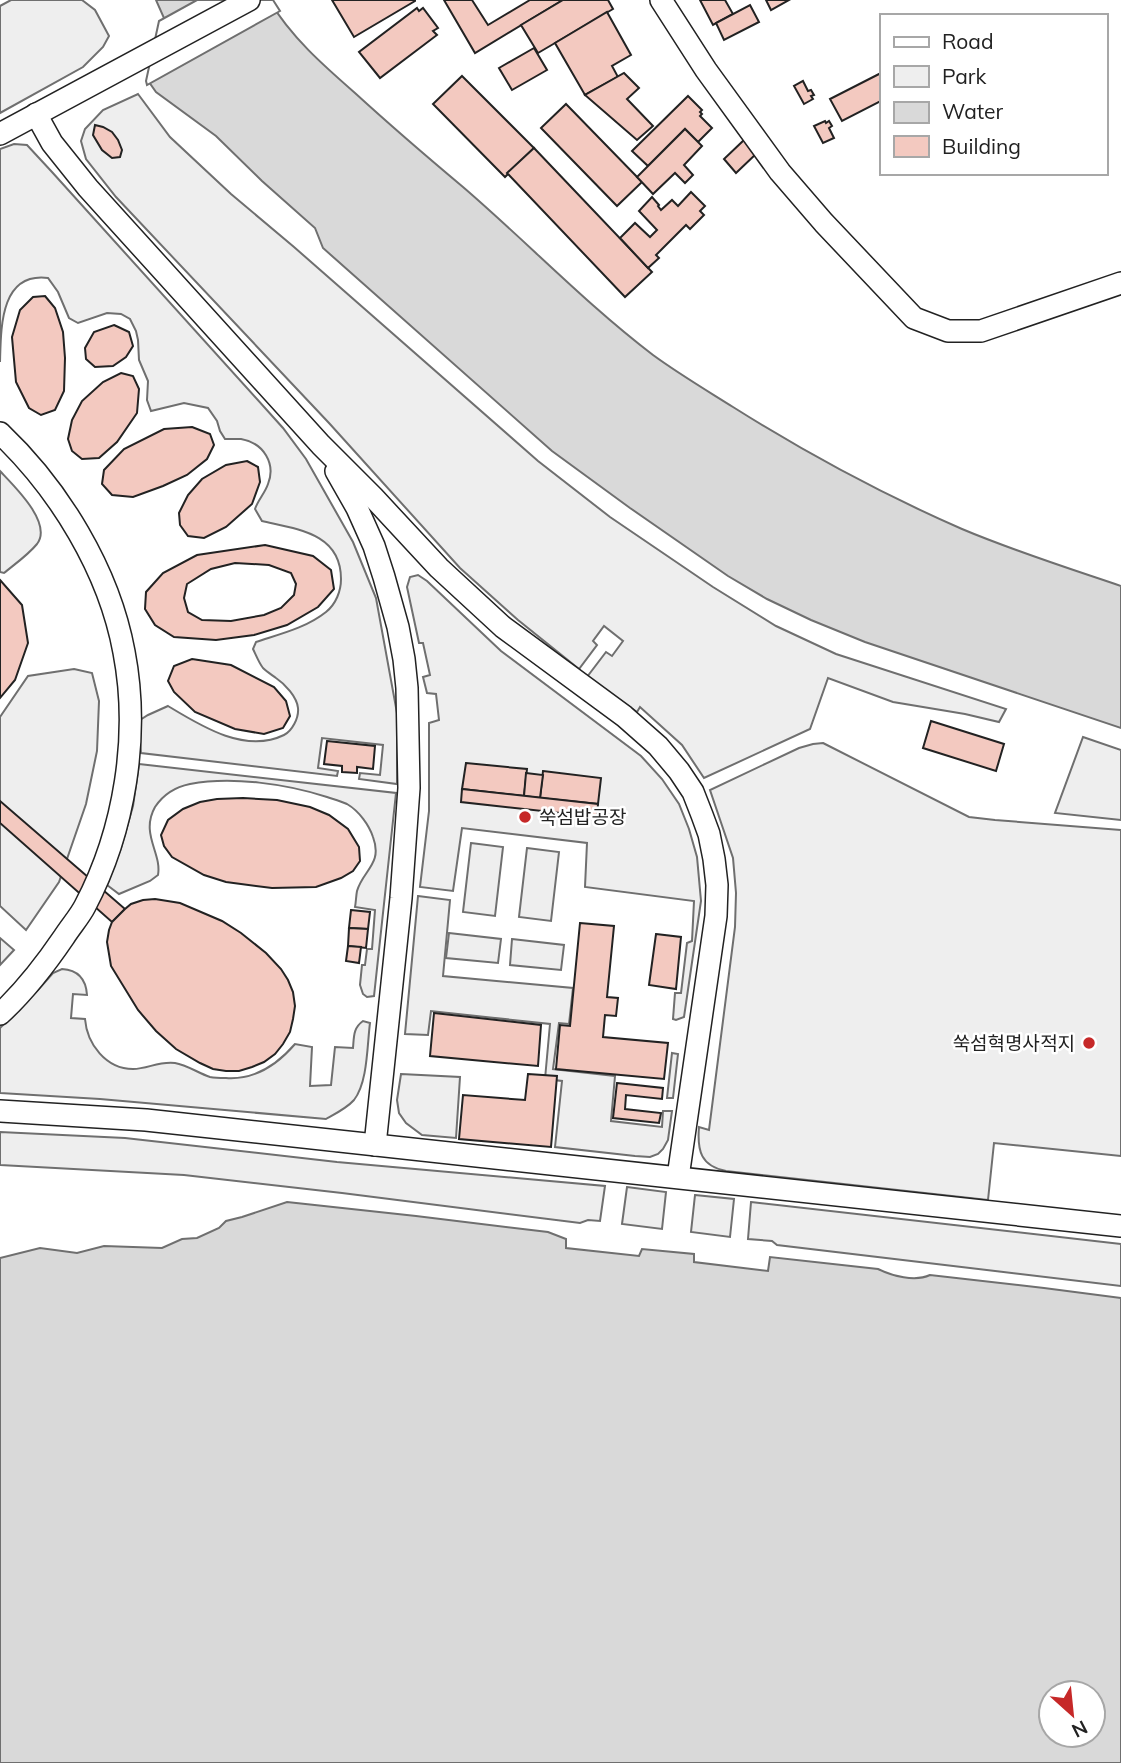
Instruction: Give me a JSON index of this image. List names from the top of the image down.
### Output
{
  "places": ["쑥섬밥공장", "쑥섬혁명사적지"],
  "legend": [
    "Road",
    "Park",
    "Water",
    "Building"
  ],
  "north": "bottom right"
}
